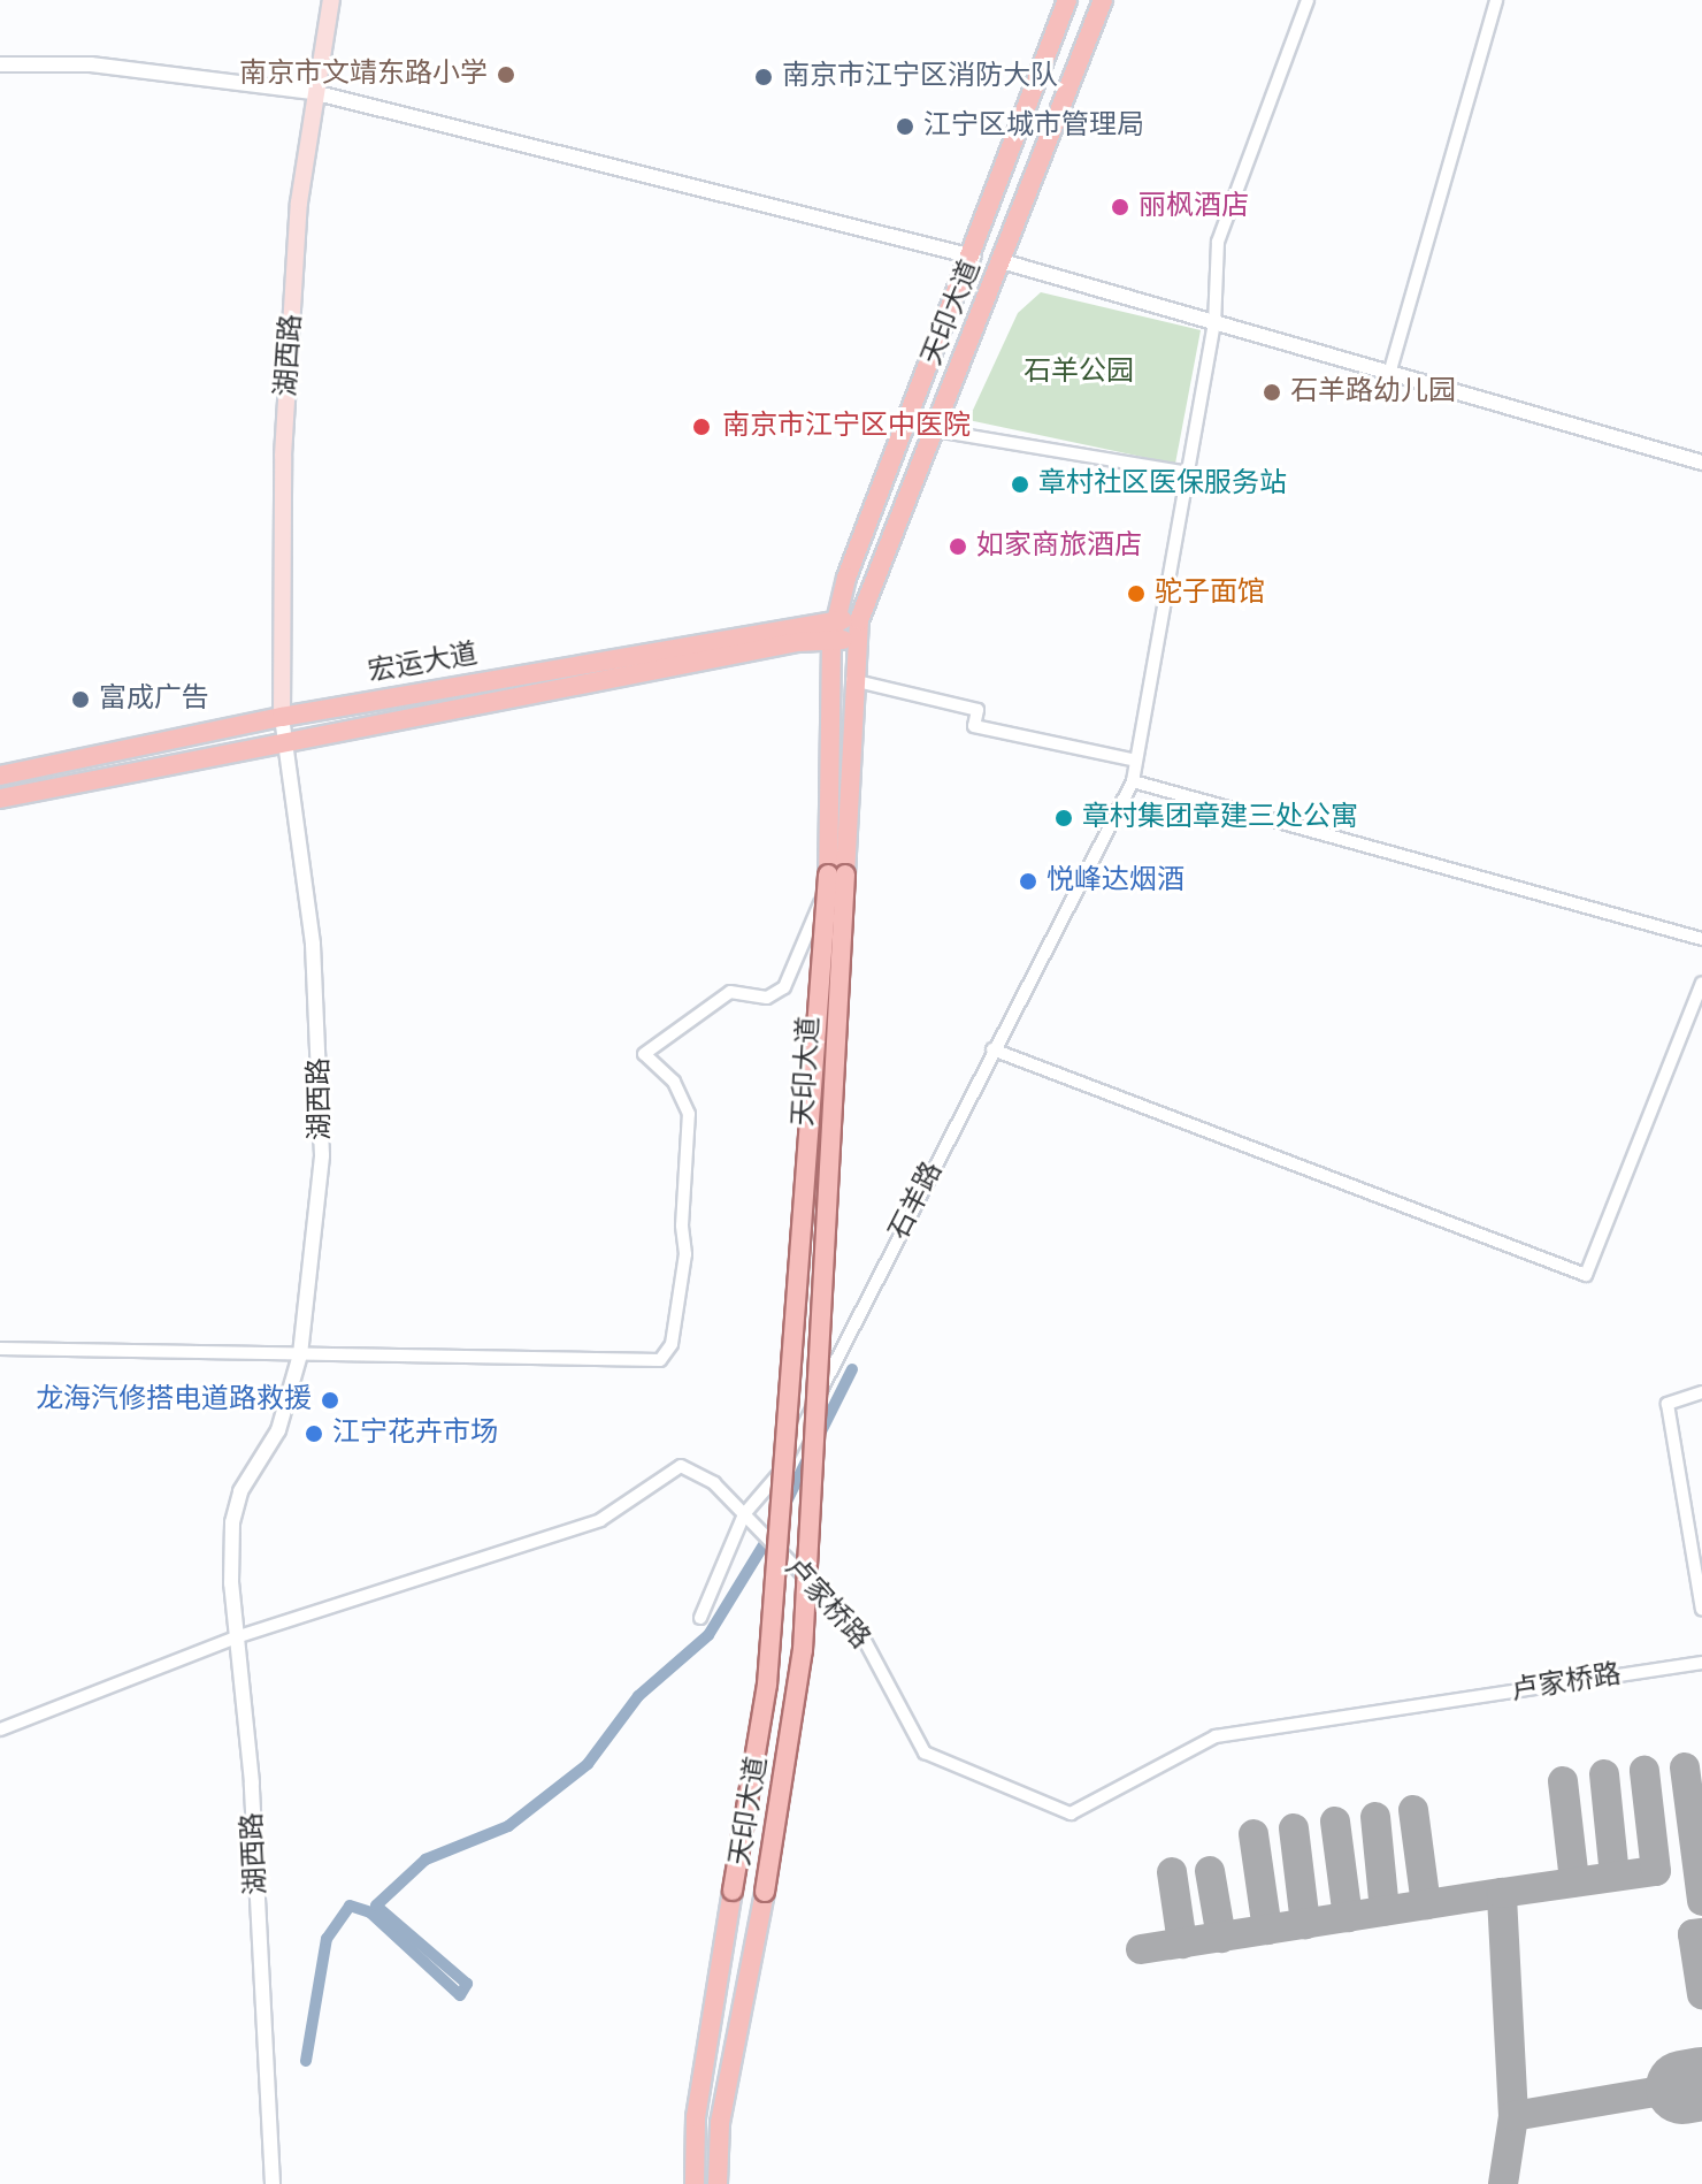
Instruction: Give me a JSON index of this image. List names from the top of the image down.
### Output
{
  "streets": {
    "main road": ["天印大道", "湖西路", "宏运大道"],
    "street": ["石羊路", "卢家桥路"]
  },
  "crossings": [
    ["天印大道", "宏运大道"],
    ["湖西路", "宏运大道"],
    ["湖西路", "卢家桥路"],
    ["石羊路", "卢家桥路"]
  ],
  "parks": ["石羊公园"],
  "places": [
    "南京市文靖东路小学",
    "南京市江宁区消防大队",
    "江宁区城市管理局",
    "丽枫酒店",
    "石羊路幼儿园",
    "南京市江宁区中医院",
    "章村社区医保服务站",
    "如家商旅酒店",
    "驼子面馆",
    "富成广告",
    "章村集团章建三处公寓",
    "悦峰达烟酒",
    "龙海汽修搭电道路救援",
    "江宁花卉市场"
  ]
}
